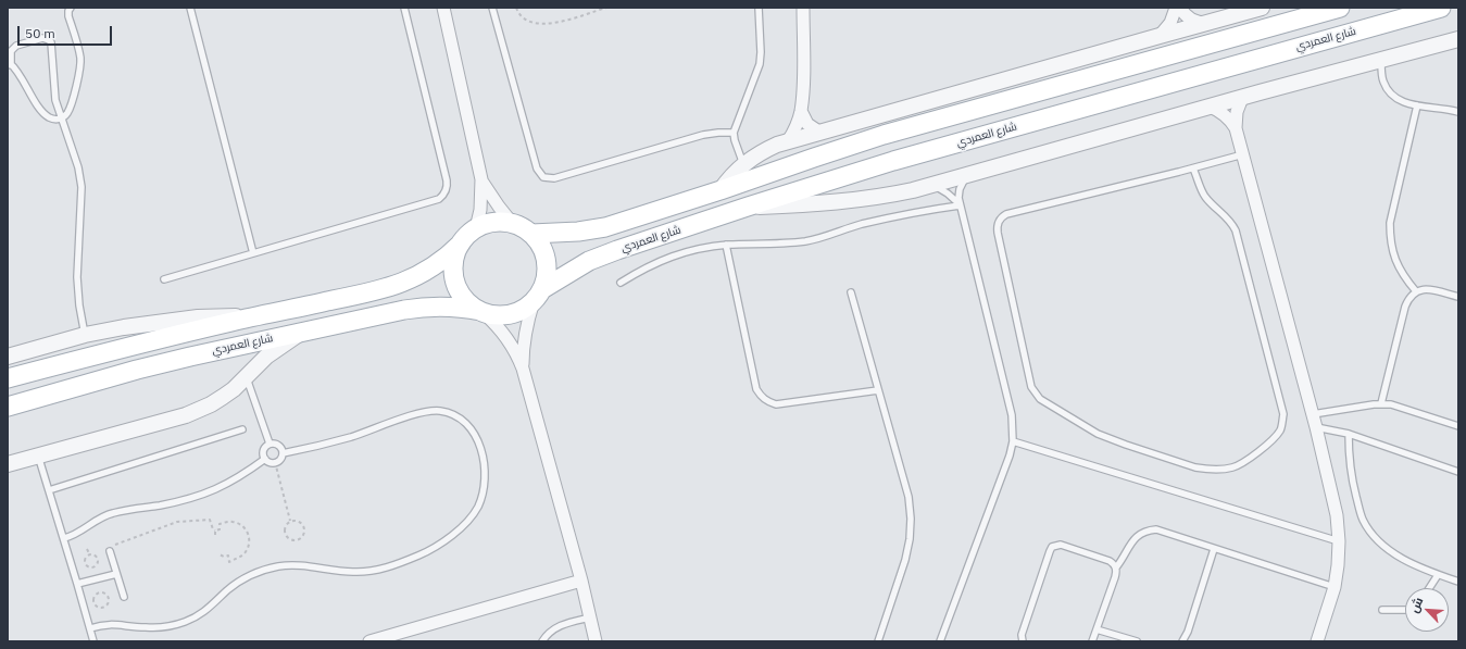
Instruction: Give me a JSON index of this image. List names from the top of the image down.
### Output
{
  "streets": {
    "main road": ["شارع العمردي"]
  },
  "scale_bar": "50 m",
  "north": "top left"
}
